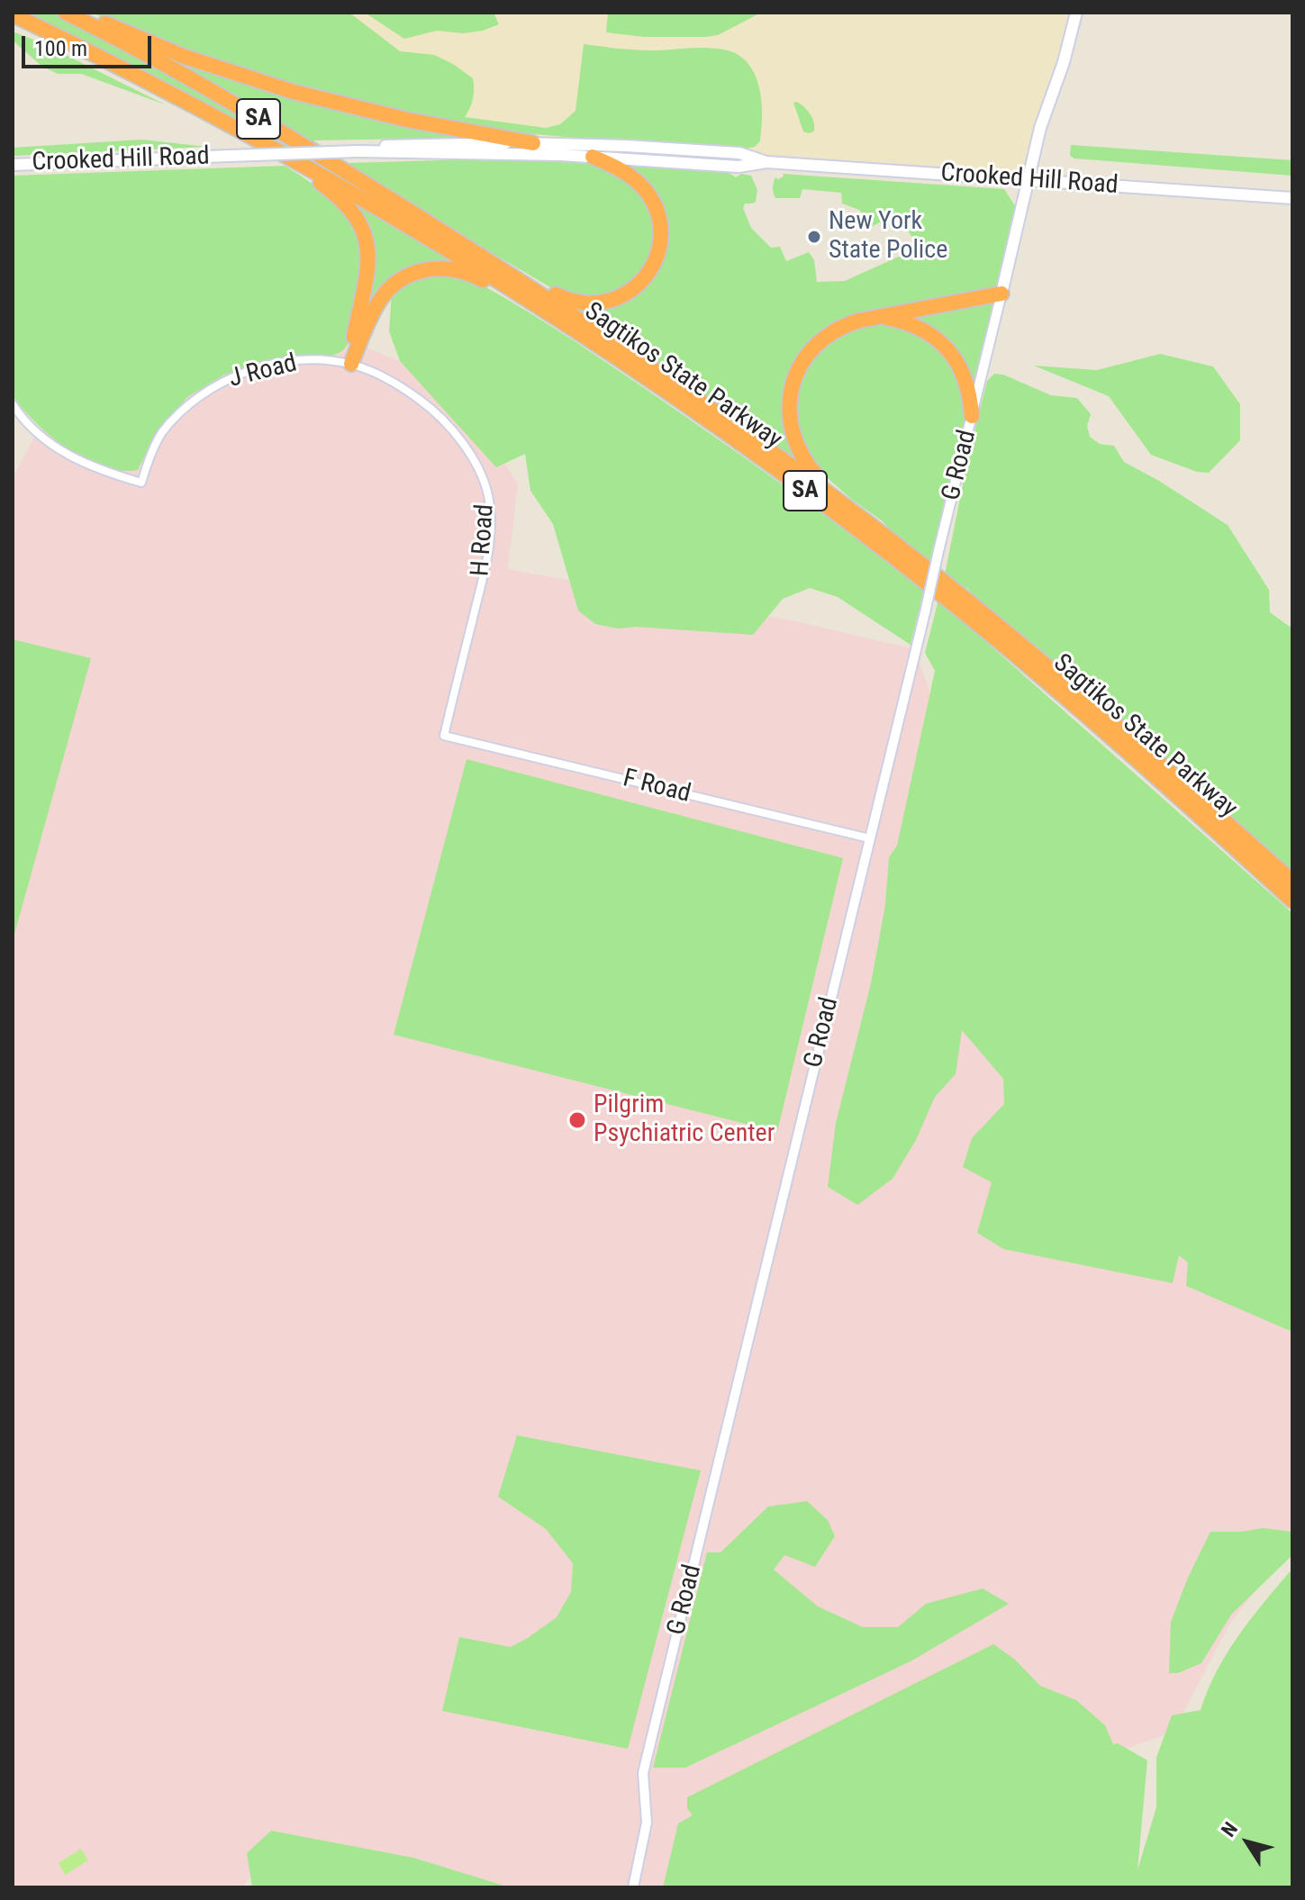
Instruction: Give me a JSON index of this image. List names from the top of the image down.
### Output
{
  "streets": {
    "highway": ["SA", "Sagtikos State Parkway"],
    "main road": ["Crooked Hill Road", "G Road"],
    "street": ["J Road", "H Road", "F Road"]
  },
  "crossings": [
    ["Crooked Hill Road", "G Road"],
    ["J Road", "H Road"],
    ["G Road", "F Road"],
    ["H Road", "F Road"]
  ],
  "places": ["New York State Police", "Pilgrim Psychiatric Center"],
  "scale_bar": "100 m",
  "north": "top left"
}
